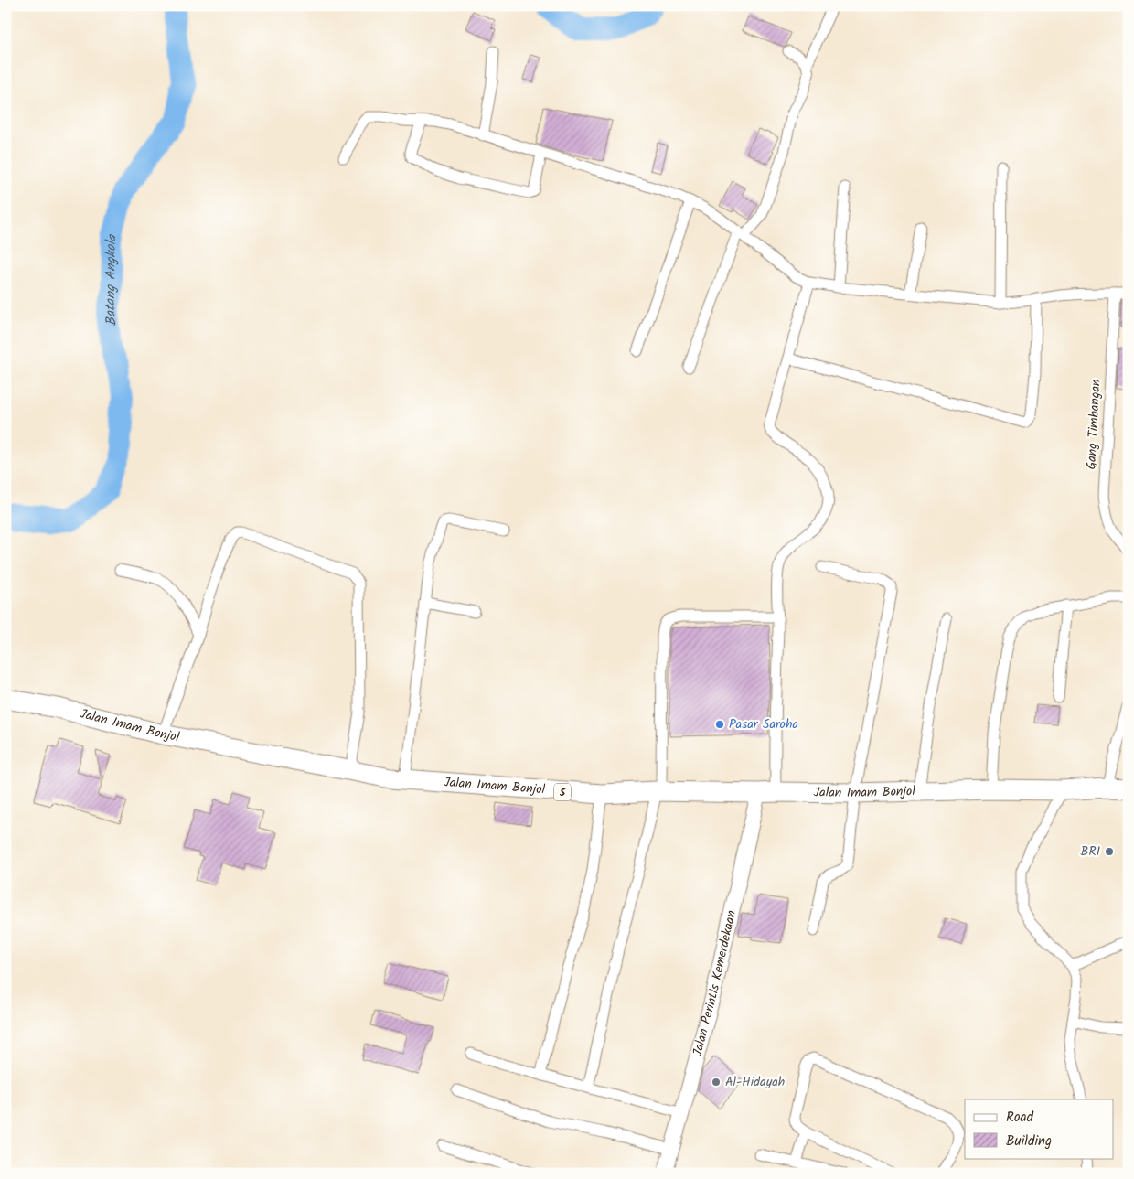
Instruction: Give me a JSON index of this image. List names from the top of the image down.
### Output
{
  "streets": {
    "highway": ["Jalan Imam Bonjol", "5"],
    "street": ["Gang Timbangan", "Jalan Perintis Kemerdekaan"]
  },
  "crossings": [
    ["Jalan Imam Bonjol", "Jalan Perintis Kemerdekaan"]
  ],
  "water": ["Batang Angkola"],
  "places": ["Pasar Saroha", "BRI", "Al-Hidayah"],
  "legend": ["Road", "Building"]
}
